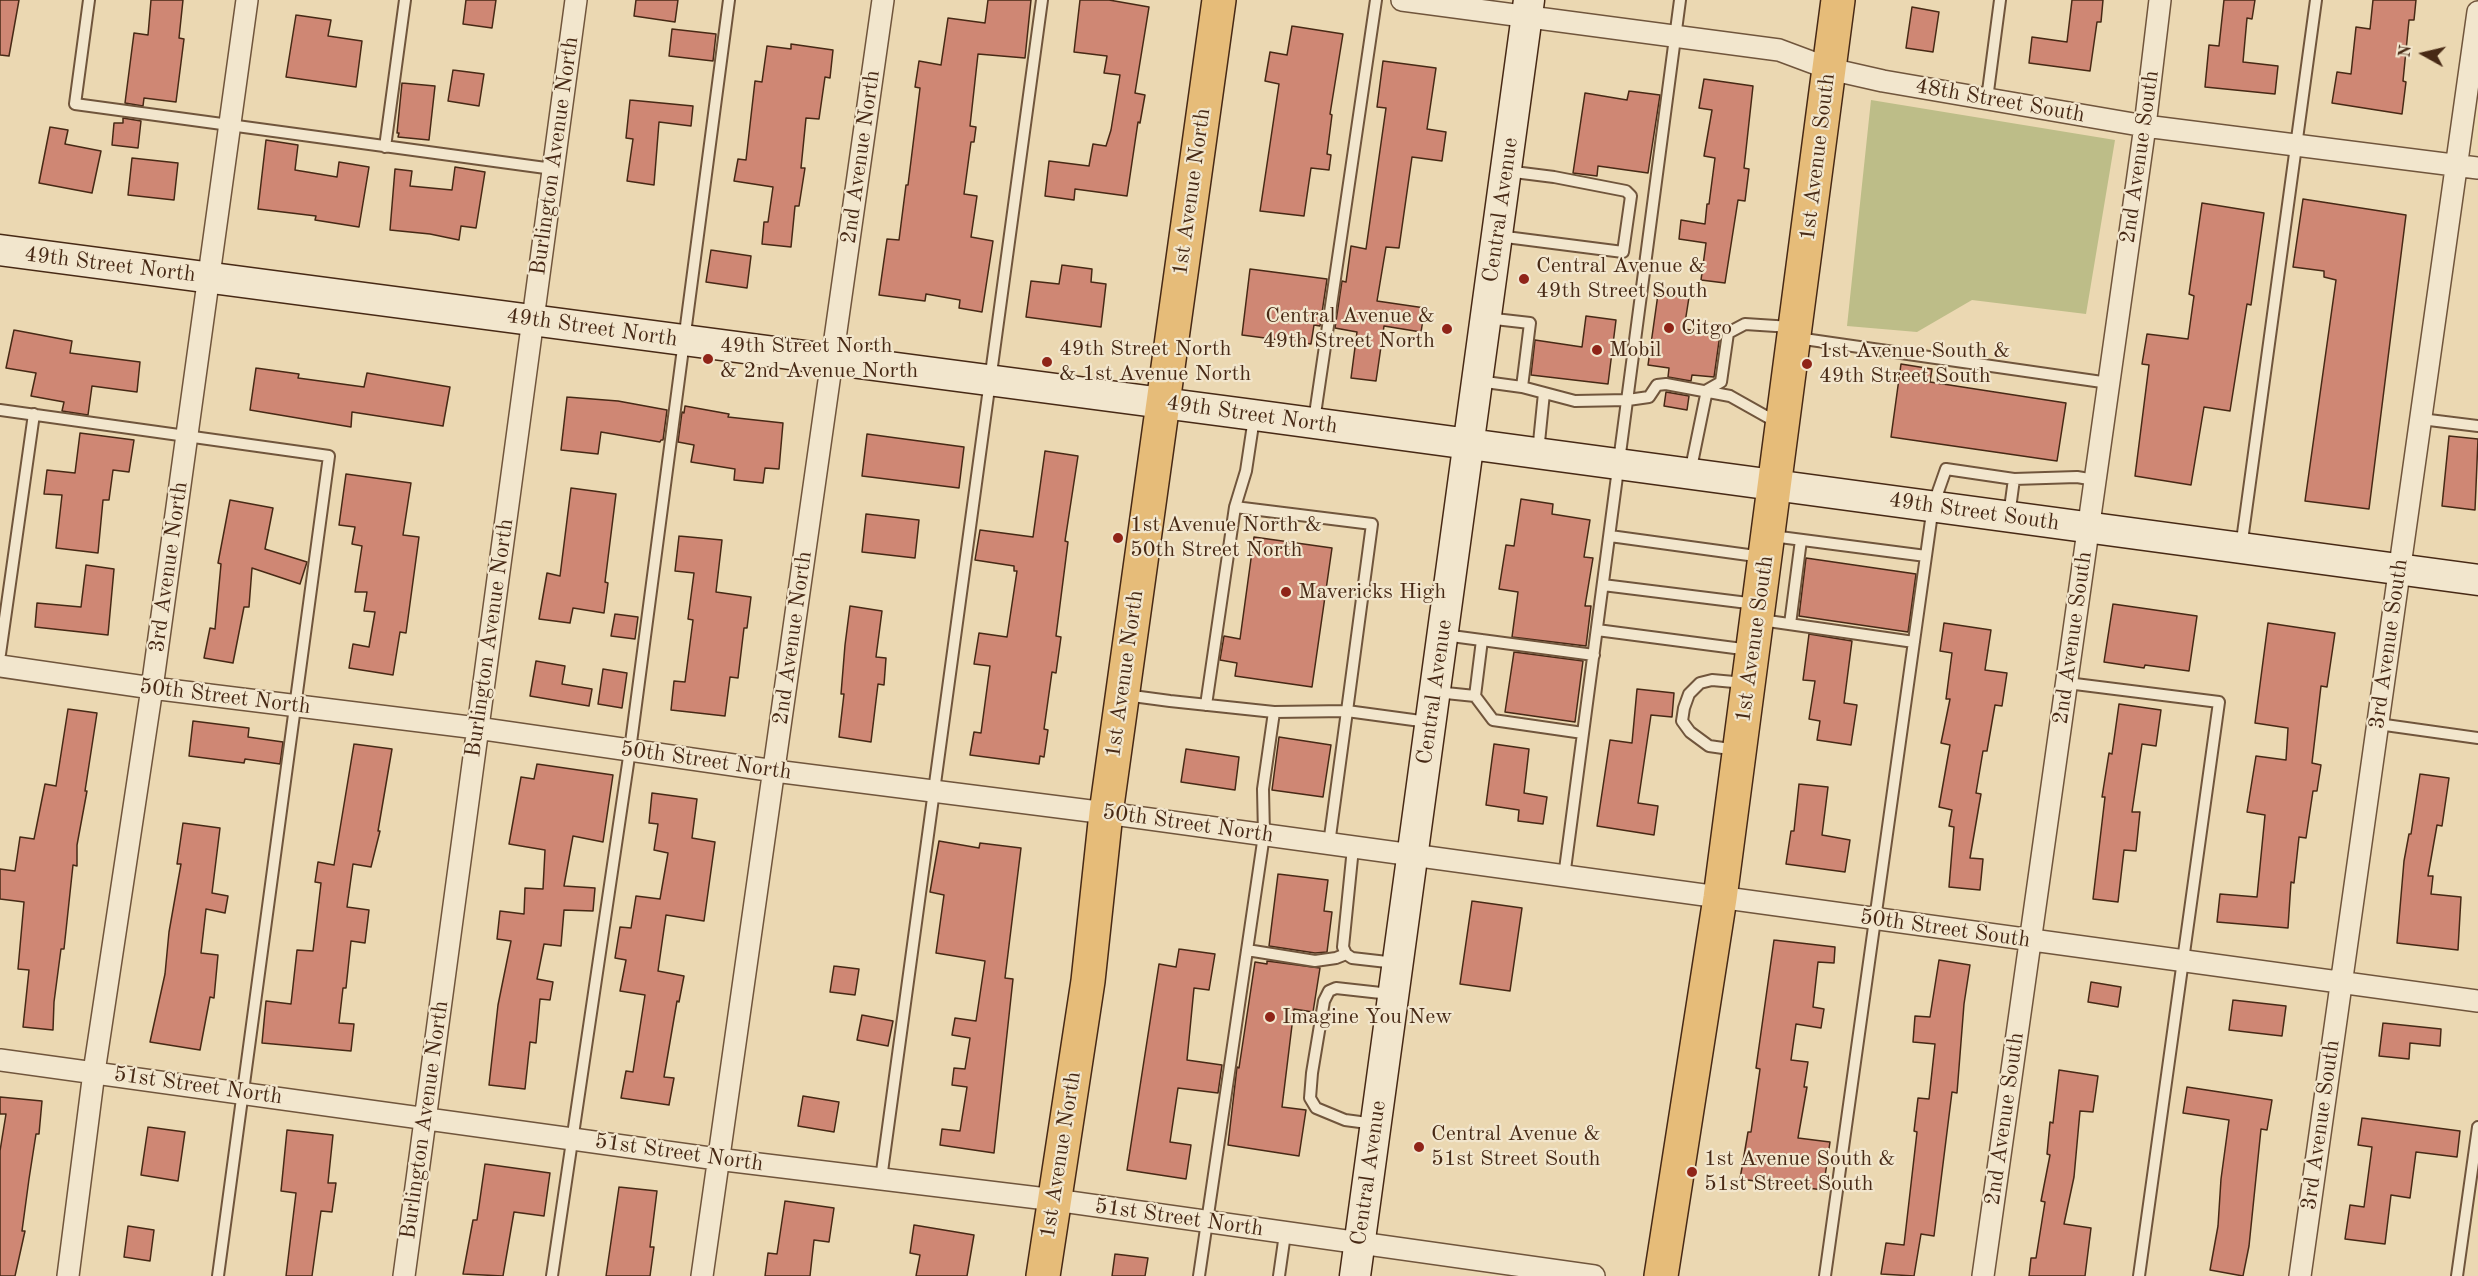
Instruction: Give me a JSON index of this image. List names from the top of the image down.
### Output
{
  "streets": {
    "main road": [
      "1st Avenue South",
      "1st Avenue North",
      "Central Avenue",
      "49th Street North",
      "49th Street South"
    ],
    "street": [
      "48th Street South",
      "Burlington Avenue North",
      "2nd Avenue North",
      "2nd Avenue South",
      "3rd Avenue North",
      "3rd Avenue South",
      "50th Street North",
      "50th Street South",
      "51st Street North"
    ]
  },
  "crossings": [
    ["48th Street South", "1st Avenue South"],
    ["48th Street South", "2nd Avenue South"],
    ["48th Street South", "Central Avenue"],
    ["48th Street South", "3rd Avenue South"],
    ["Burlington Avenue North", "49th Street North"],
    ["Burlington Avenue North", "50th Street North"],
    ["Burlington Avenue North", "51st Street North"],
    ["2nd Avenue North", "49th Street North"],
    ["2nd Avenue North", "50th Street North"],
    ["2nd Avenue North", "51st Street North"],
    ["1st Avenue South", "49th Street South"],
    ["1st Avenue South", "50th Street South"],
    ["2nd Avenue South", "49th Street South"],
    ["2nd Avenue South", "50th Street South"],
    ["1st Avenue North", "49th Street North"],
    ["1st Avenue North", "50th Street North"],
    ["1st Avenue North", "51st Street North"],
    ["Central Avenue", "49th Street North"],
    ["Central Avenue", "49th Street South"],
    ["Central Avenue", "50th Street North"],
    ["Central Avenue", "50th Street South"],
    ["Central Avenue", "51st Street North"],
    ["49th Street North", "49th Street South"],
    ["49th Street North", "3rd Avenue North"],
    ["49th Street South", "3rd Avenue South"],
    ["3rd Avenue North", "50th Street North"],
    ["3rd Avenue North", "51st Street North"],
    ["3rd Avenue South", "50th Street South"],
    ["50th Street North", "50th Street South"]
  ],
  "places": [
    "Central Avenue & 49th Street South",
    "Citgo",
    "Central Avenue & 49th Street North",
    "Mobil",
    "49th Street North & 2nd Avenue North",
    "49th Street North & 1st Avenue North",
    "1st Avenue South & 49th Street South",
    "1st Avenue North & 50th Street North",
    "Mavericks High",
    "Imagine You New",
    "Central Avenue & 51st Street South",
    "1st Avenue South & 51st Street South"
  ],
  "north": "left"
}
